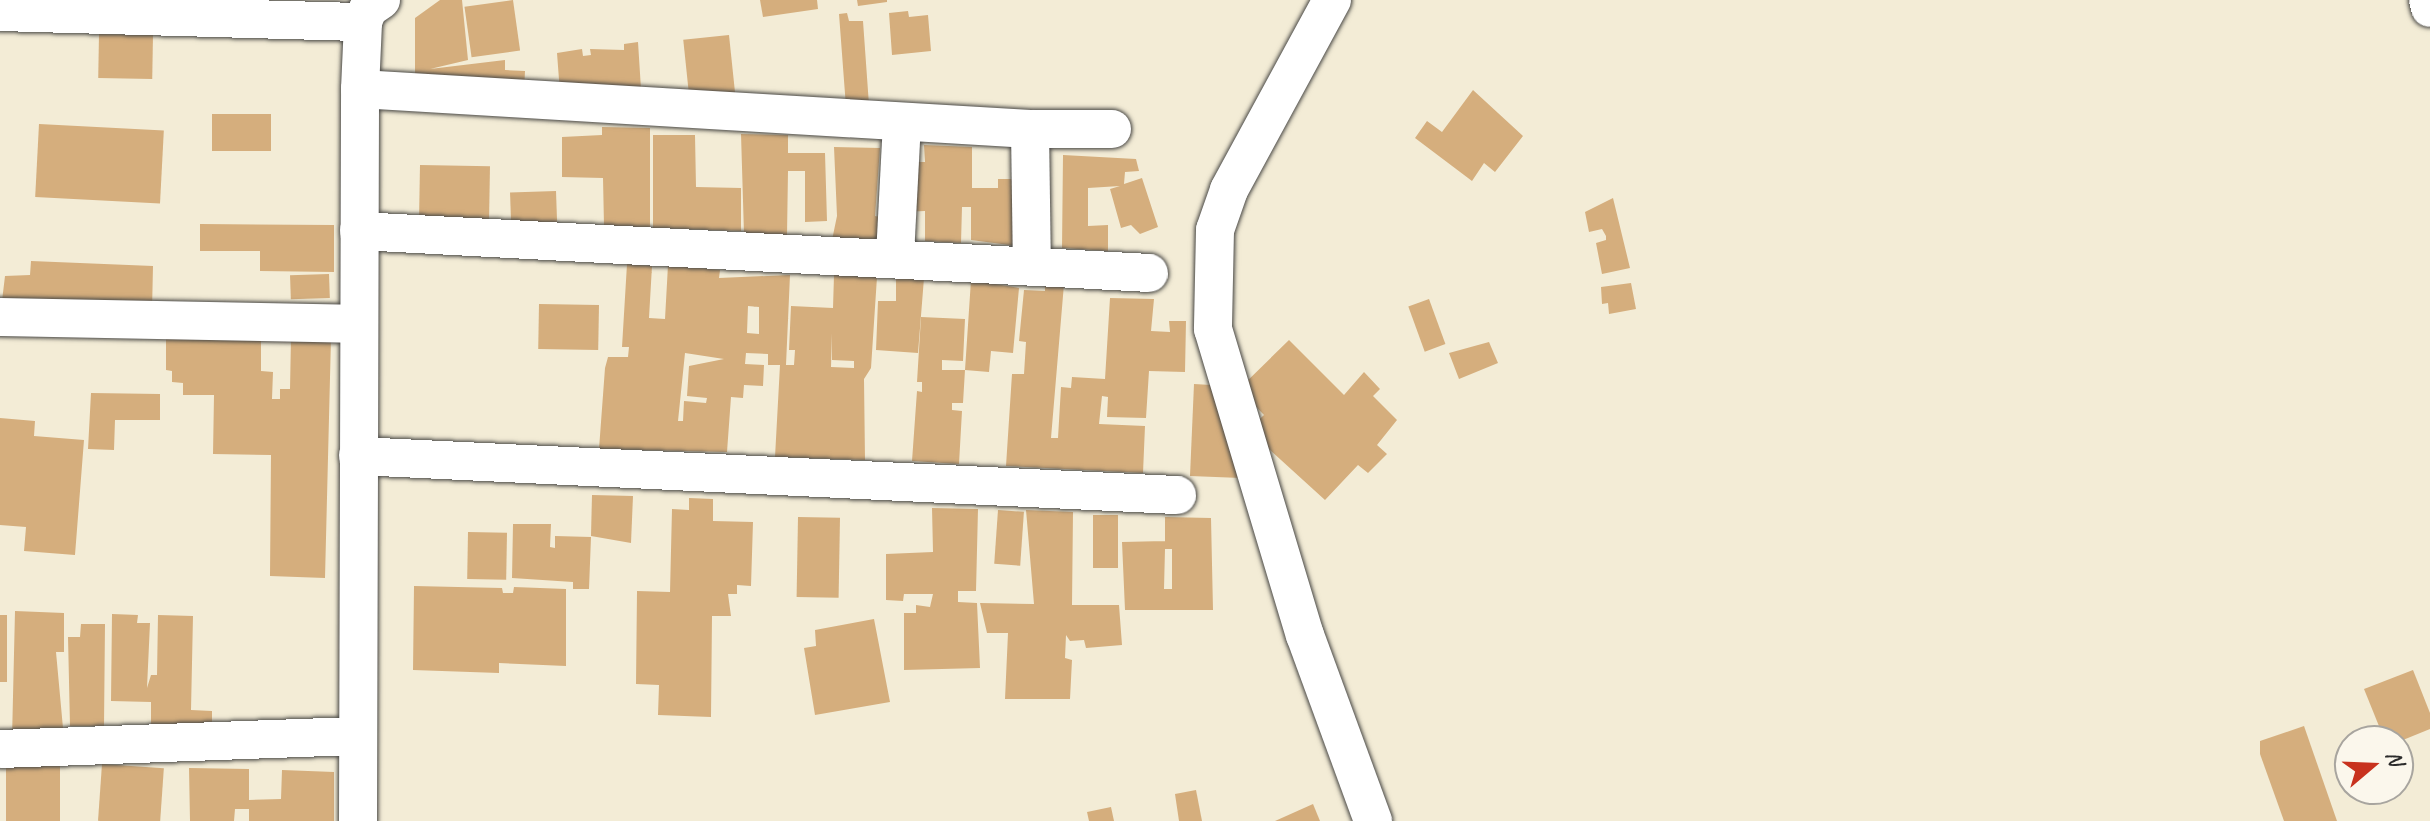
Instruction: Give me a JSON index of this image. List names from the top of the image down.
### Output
{
  "north": "right"
}
